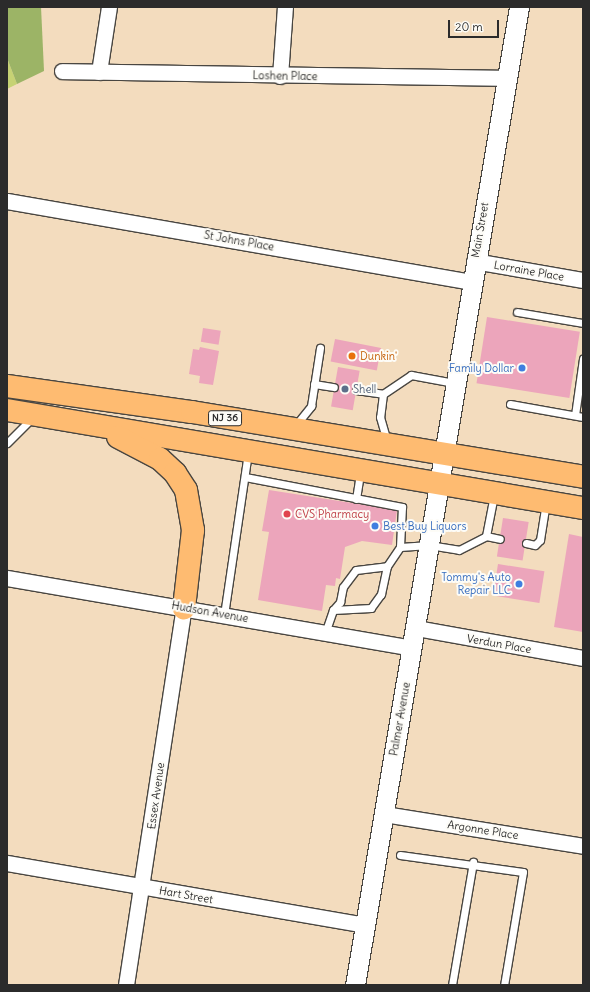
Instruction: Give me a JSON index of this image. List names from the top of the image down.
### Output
{
  "streets": {
    "highway": ["NJ 36"],
    "street": [
      "Loshen Place",
      "Main Street",
      "St Johns Place",
      "Lorraine Place",
      "Hudson Avenue",
      "Verdun Place",
      "Palmer Avenue",
      "Essex Avenue",
      "Argonne Place",
      "Hart Street"
    ]
  },
  "crossings": [
    ["Loshen Place", "Main Street"],
    ["Main Street", "St Johns Place"],
    ["Main Street", "Lorraine Place"],
    ["Main Street", "NJ 36"],
    ["Main Street", "Palmer Avenue"],
    ["NJ 36", "Palmer Avenue"],
    ["Hudson Avenue", "Palmer Avenue"],
    ["Hudson Avenue", "Essex Avenue"],
    ["Verdun Place", "Palmer Avenue"],
    ["Palmer Avenue", "Argonne Place"],
    ["Palmer Avenue", "Hart Street"],
    ["Essex Avenue", "Hart Street"]
  ],
  "places": [
    "Dunkin'",
    "Family Dollar",
    "Shell",
    "CVS Pharmacy",
    "Best Buy Liquors",
    "Tommy's Auto Repair LLC"
  ],
  "scale_bar": "20 m"
}
